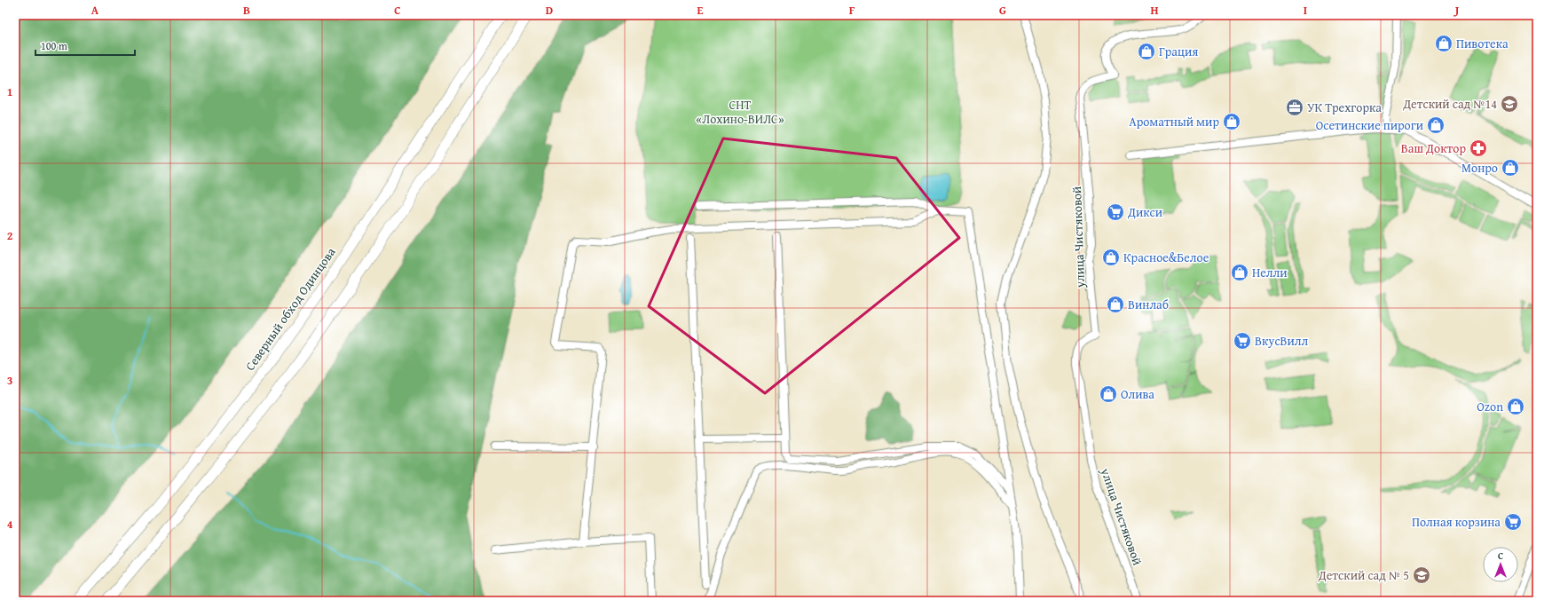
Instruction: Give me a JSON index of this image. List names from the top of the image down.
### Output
{
  "streets": {
    "highway": ["Северный обход Одинцова"],
    "street": ["улица Чистяковой"]
  },
  "parks": ["СНТ «Лохино-ВИЛС»"],
  "places": {
    "shop": [
      "Пивотека",
      "Грация",
      "Ароматный мир",
      "Осетинские пироги",
      "Монро",
      "Красное&Белое",
      "Нелли",
      "Винлаб",
      "Олива",
      "Ozon"
    ],
    "school or university": ["Детский сад №14", "Детский сад № 5"],
    "office": ["УК Трехгорка"],
    "pharmacy": ["Ваш Доктор"],
    "supermarket": ["Дикси", "ВкусВилл", "Полная корзина"]
  },
  "scale_bar": "100 m",
  "north": "top",
  "grid": {
    "columns": [
      "A",
      "B",
      "C",
      "D",
      "E",
      "F",
      "G",
      "H",
      "I",
      "J"
    ],
    "rows": [
      "1",
      "2",
      "3",
      "4"
    ]
  }
}
